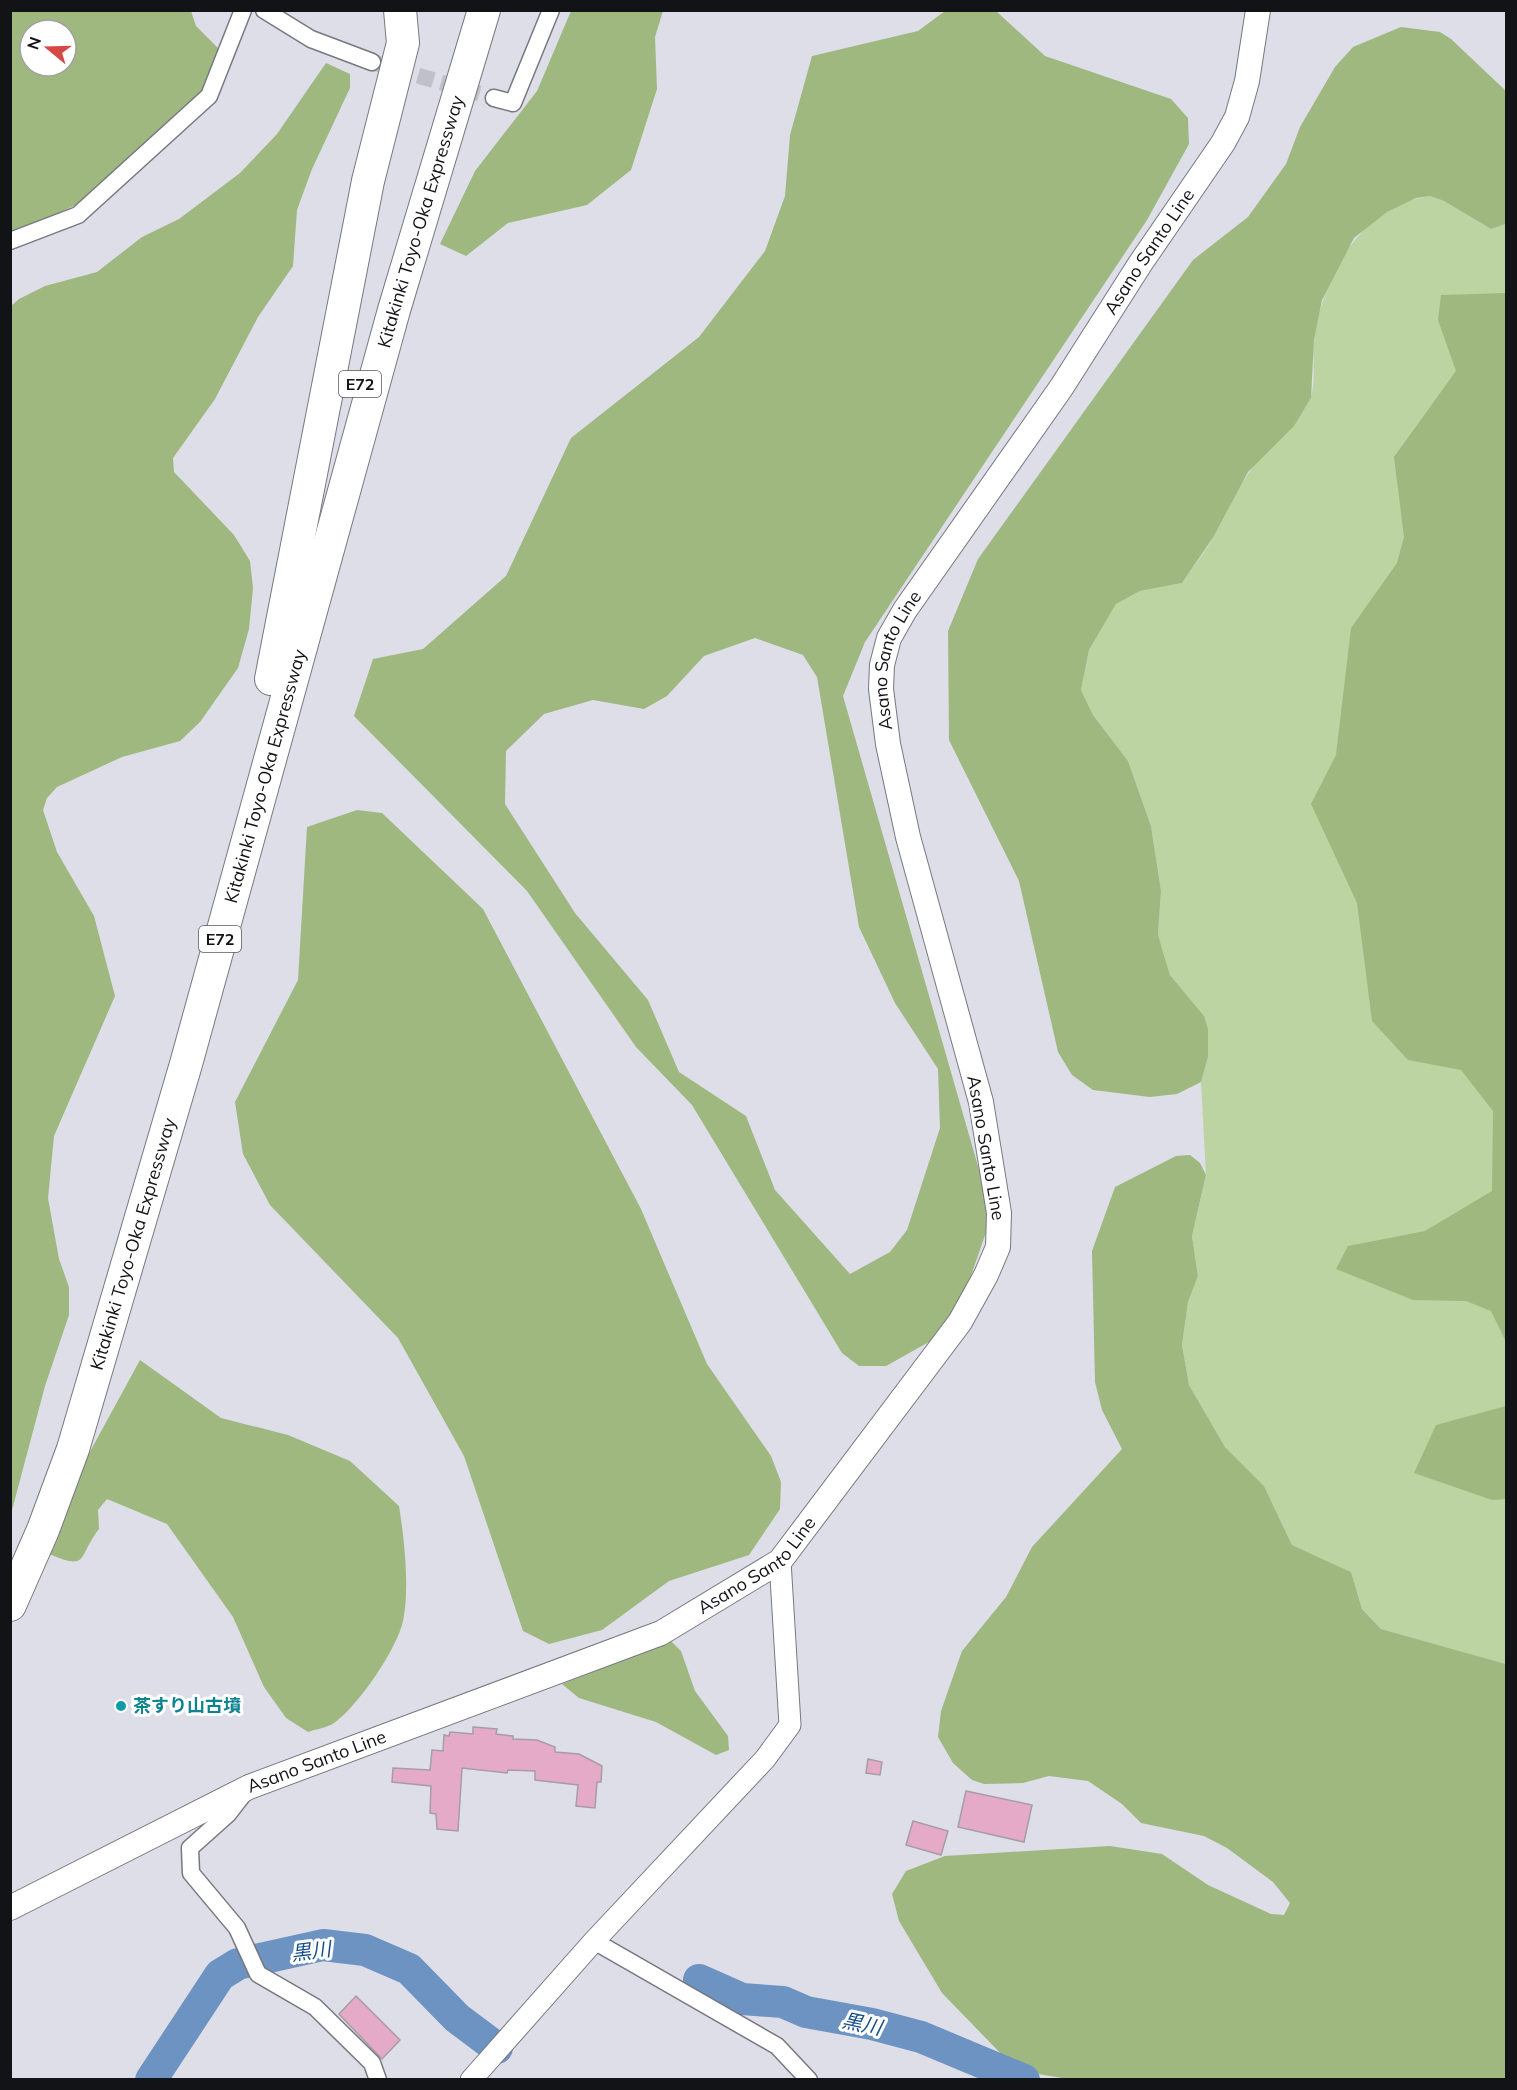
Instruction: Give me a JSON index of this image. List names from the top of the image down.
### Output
{
  "streets": {
    "highway": ["Kitakinki Toyo-Oka Expressway", "E72"],
    "main road": ["Asano Santo Line"]
  },
  "water": ["黒川"],
  "places": ["茶すり山古墳"],
  "north": "left"
}
